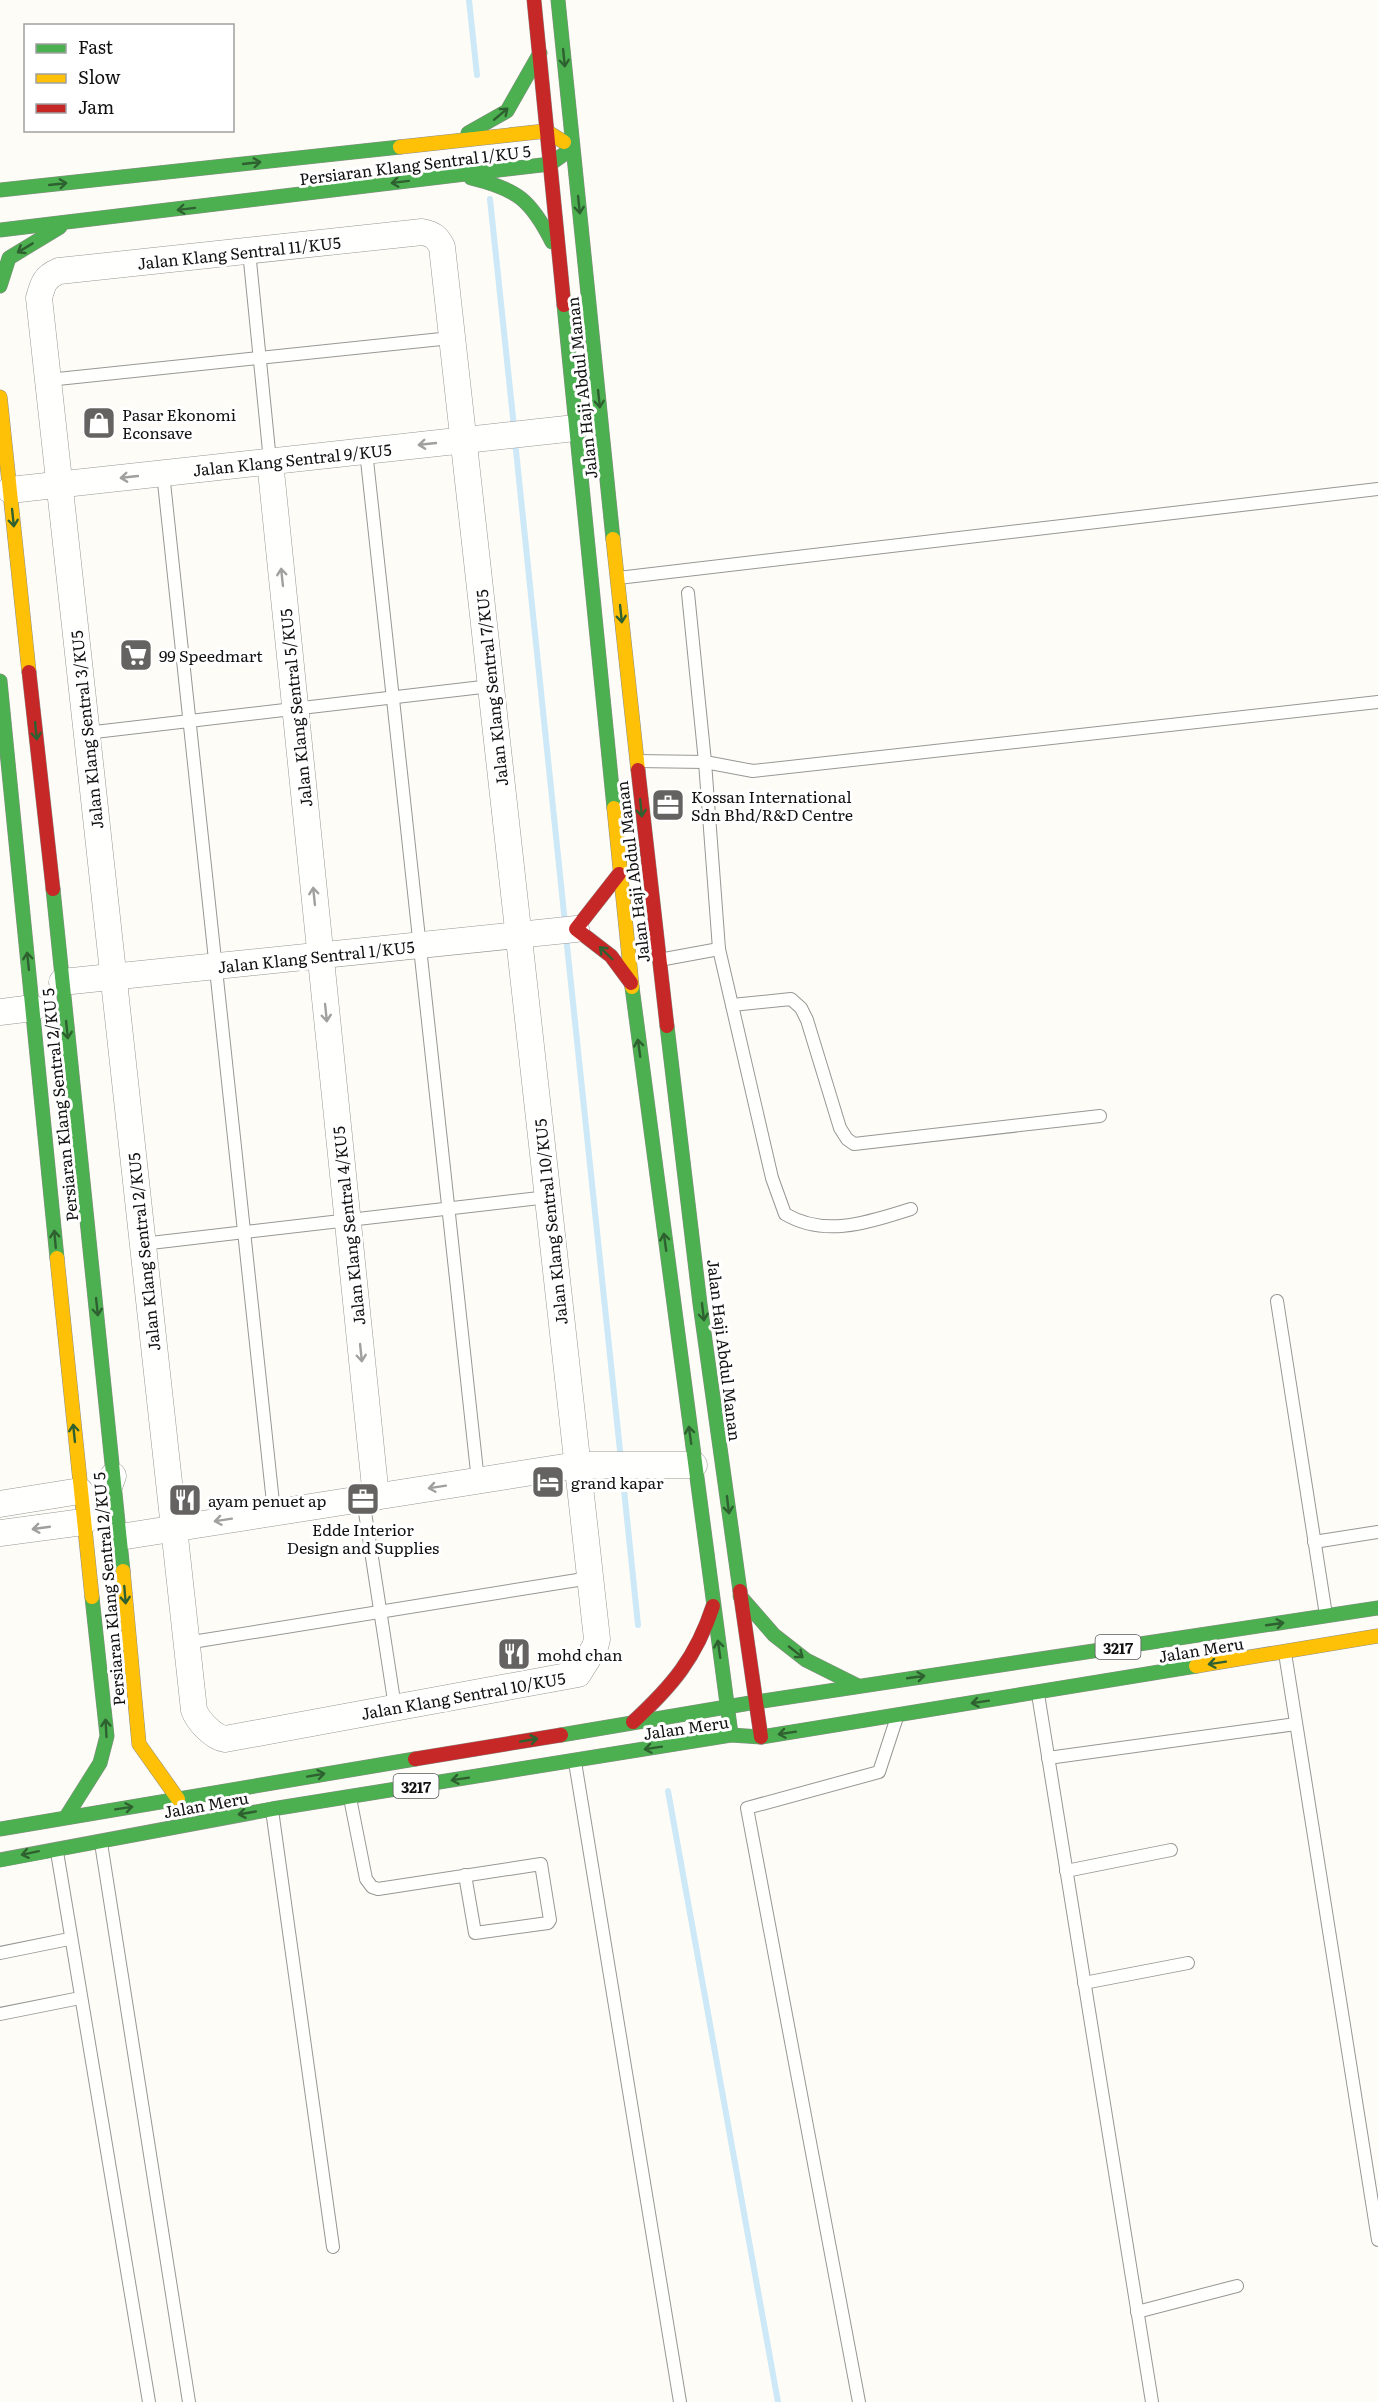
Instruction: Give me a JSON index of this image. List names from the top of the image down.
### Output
{
  "streets": {
    "main road": [
      "Persiaran Klang Sentral 1/KU 5",
      "Jalan Haji Abdul Manan",
      "Persiaran Klang Sentral 2/KU 5",
      "3217",
      "Jalan Meru"
    ],
    "street": [
      "Jalan Klang Sentral 11/KU5",
      "Jalan Klang Sentral 9/KU5",
      "Jalan Klang Sentral 7/KU5",
      "Jalan Klang Sentral 5/KU5",
      "Jalan Klang Sentral 3/KU5",
      "Jalan Klang Sentral 1/KU5",
      "Jalan Klang Sentral 10/KU5",
      "Jalan Klang Sentral 4/KU5",
      "Jalan Klang Sentral 2/KU5"
    ]
  },
  "crossings": [
    ["Persiaran Klang Sentral 1/KU 5", "Jalan Haji Abdul Manan"],
    ["Jalan Klang Sentral 11/KU5", "Jalan Klang Sentral 9/KU5"],
    ["Jalan Klang Sentral 11/KU5", "Jalan Klang Sentral 7/KU5"],
    ["Jalan Klang Sentral 11/KU5", "Jalan Klang Sentral 3/KU5"],
    ["Jalan Haji Abdul Manan", "Jalan Klang Sentral 9/KU5"],
    ["Jalan Haji Abdul Manan", "Jalan Meru"],
    ["Jalan Klang Sentral 9/KU5", "Jalan Klang Sentral 7/KU5"],
    ["Jalan Klang Sentral 9/KU5", "Jalan Klang Sentral 5/KU5"],
    ["Jalan Klang Sentral 9/KU5", "Jalan Klang Sentral 3/KU5"],
    ["Jalan Klang Sentral 9/KU5", "Persiaran Klang Sentral 2/KU 5"],
    ["Jalan Klang Sentral 7/KU5", "Jalan Klang Sentral 1/KU5"],
    ["Jalan Klang Sentral 7/KU5", "Jalan Klang Sentral 10/KU5"],
    ["Jalan Klang Sentral 5/KU5", "Jalan Klang Sentral 1/KU5"],
    ["Jalan Klang Sentral 5/KU5", "Jalan Klang Sentral 4/KU5"],
    ["Jalan Klang Sentral 3/KU5", "Jalan Klang Sentral 1/KU5"],
    ["Jalan Klang Sentral 3/KU5", "Jalan Klang Sentral 2/KU5"],
    ["Jalan Klang Sentral 1/KU5", "Persiaran Klang Sentral 2/KU 5"],
    ["Jalan Klang Sentral 1/KU5", "Jalan Klang Sentral 10/KU5"],
    ["Jalan Klang Sentral 1/KU5", "Jalan Klang Sentral 4/KU5"],
    ["Jalan Klang Sentral 1/KU5", "Jalan Klang Sentral 2/KU5"],
    ["Persiaran Klang Sentral 2/KU 5", "Jalan Meru"],
    ["Jalan Klang Sentral 10/KU5", "Jalan Klang Sentral 2/KU5"]
  ],
  "one_way": ["Jalan Klang Sentral 9/KU5", "Jalan Klang Sentral 5/KU5", "Jalan Klang Sentral 4/KU5"],
  "places": {
    "shop": ["Pasar Ekonomi Econsave"],
    "supermarket": ["99 Speedmart"],
    "office": ["Kossan International Sdn Bhd/R&D Centre", "Edde Interior Design and Supplies"],
    "hotel": ["grand kapar"],
    "restaurant": ["ayam penuet ap", "mohd chan"]
  },
  "legend": ["Fast", "Slow", "Jam"]
}
